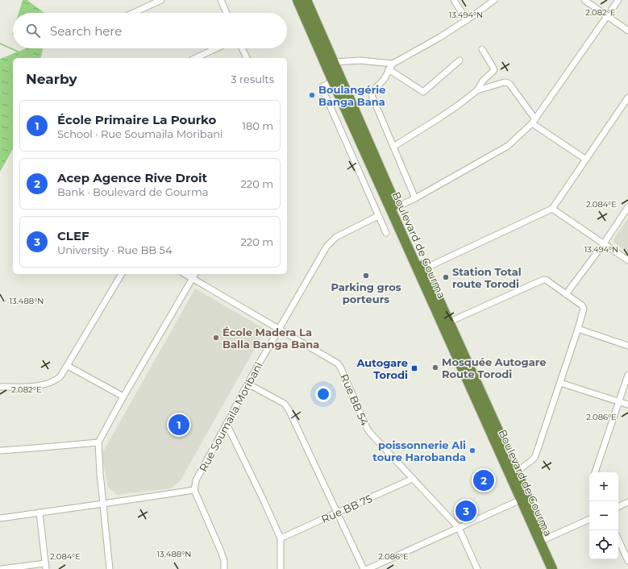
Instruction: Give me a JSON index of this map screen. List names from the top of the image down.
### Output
{
  "streets": {
    "highway": ["Boulevard de Gourma"],
    "street": ["Rue BB 54", "Rue Soumaila Moribani", "Rue BB 75"]
  },
  "crossings": [
    ["Rue BB 54", "Rue Soumaila Moribani"],
    ["Rue BB 54", "Rue BB 75"]
  ],
  "places": {
    "other": [
      "Boulangérie Banga Bana",
      "Parking gros porteurs",
      "Station Total route Torodi",
      "École Madera La Balla Banga Bana",
      "Mosquée Autogare Route Torodi",
      "poissonnerie Ali toure Harobanda"
    ],
    "transit": ["Autogare Torodi"]
  },
  "page": {
    "search": "Search here",
    "heading": ["Nearby", "3 results"],
    "list": [
      {
        "mark": "1",
        "name": "École Primaire La Pourko",
        "note": "School · Rue Soumaila Moribani",
        "value": "180 m"
      },
      {
        "mark": "2",
        "name": "Acep Agence Rive Droit",
        "note": "Bank · Boulevard de Gourma",
        "value": "220 m"
      },
      {
        "mark": "3",
        "name": "CLEF",
        "note": "University · Rue BB 54",
        "value": "220 m"
      }
    ],
    "pins": ["1", "2", "3"],
    "map_buttons": ["+", "−"]
  },
  "coordinates": [
    "2.082°E",
    "13.494°N",
    "2.084°E",
    "13.488°N",
    "2.086°E"
  ]
}
